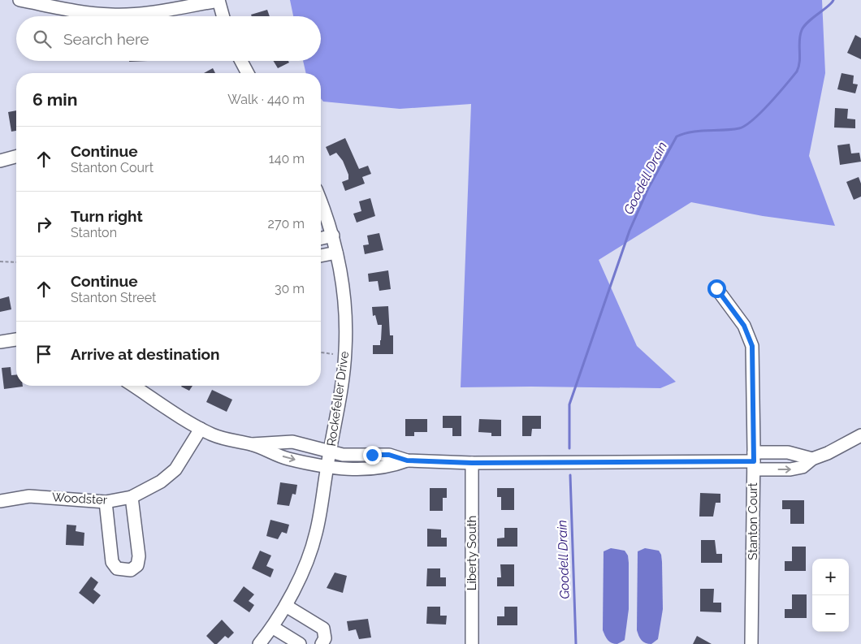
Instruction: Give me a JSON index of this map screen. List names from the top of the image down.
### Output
{
  "streets": {
    "street": [
      "Rockefeller Drive",
      "Woodster",
      "Stanton Court",
      "Liberty South"
    ]
  },
  "water": ["Goodell Drain"],
  "page": {
    "search": "Search here",
    "heading": ["6 min", "Walk · 440 m"],
    "list": [
      ["Continue", "Stanton Court", "140 m"],
      ["Turn right", "Stanton", "270 m"],
      ["Continue", "Stanton Street", "30 m"],
      "Arrive at destination"
    ],
    "map_buttons": ["+", "−"]
  }
}
